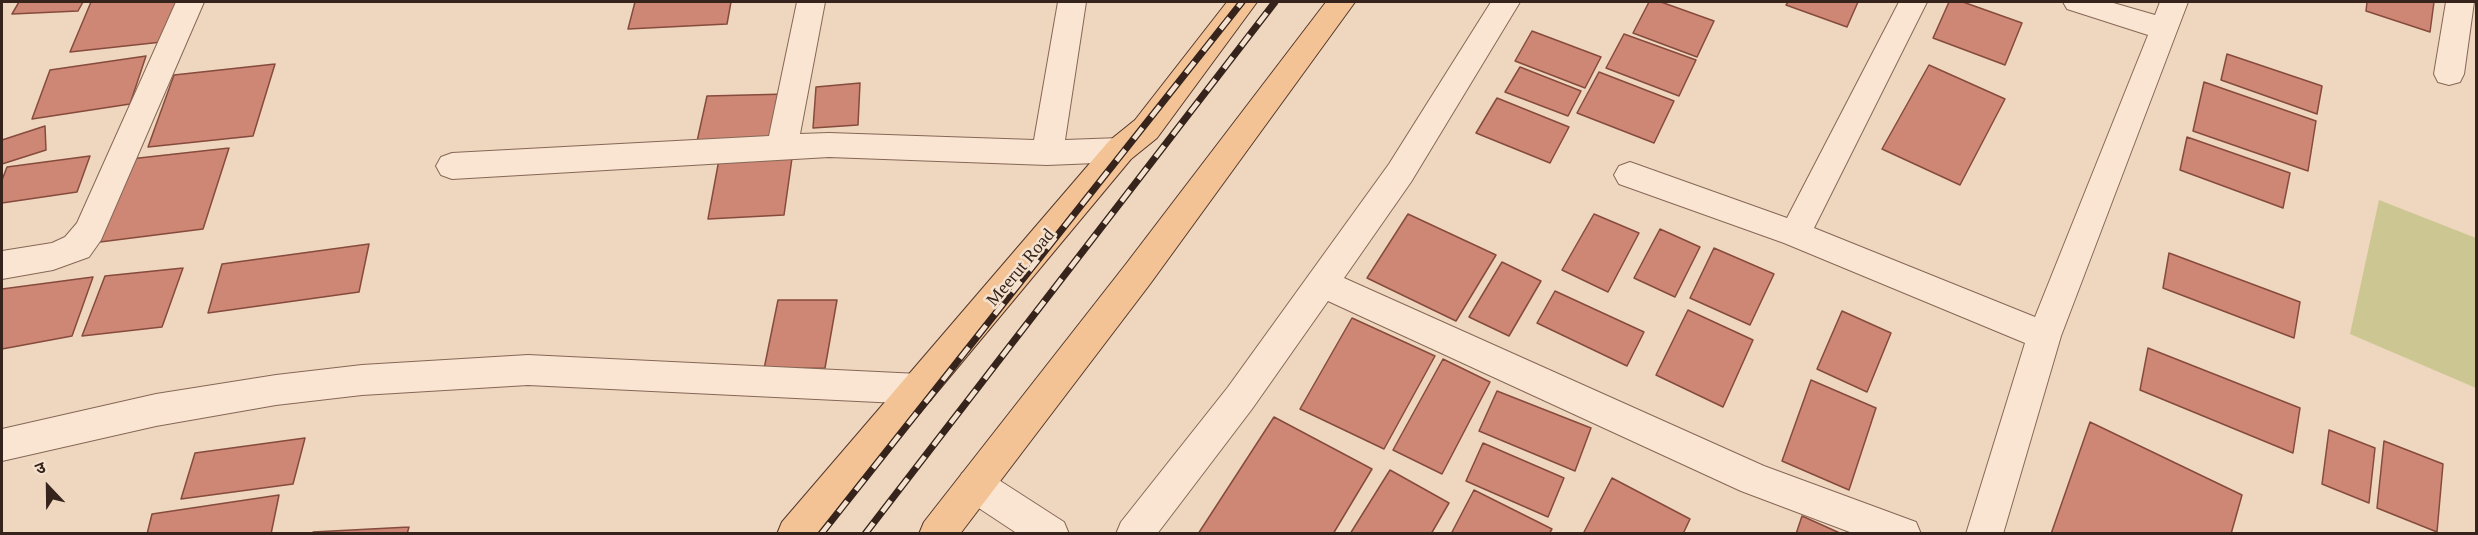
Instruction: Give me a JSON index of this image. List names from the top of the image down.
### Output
{
  "streets": {
    "main road": ["Meerut Road"]
  },
  "north": "top"
}
